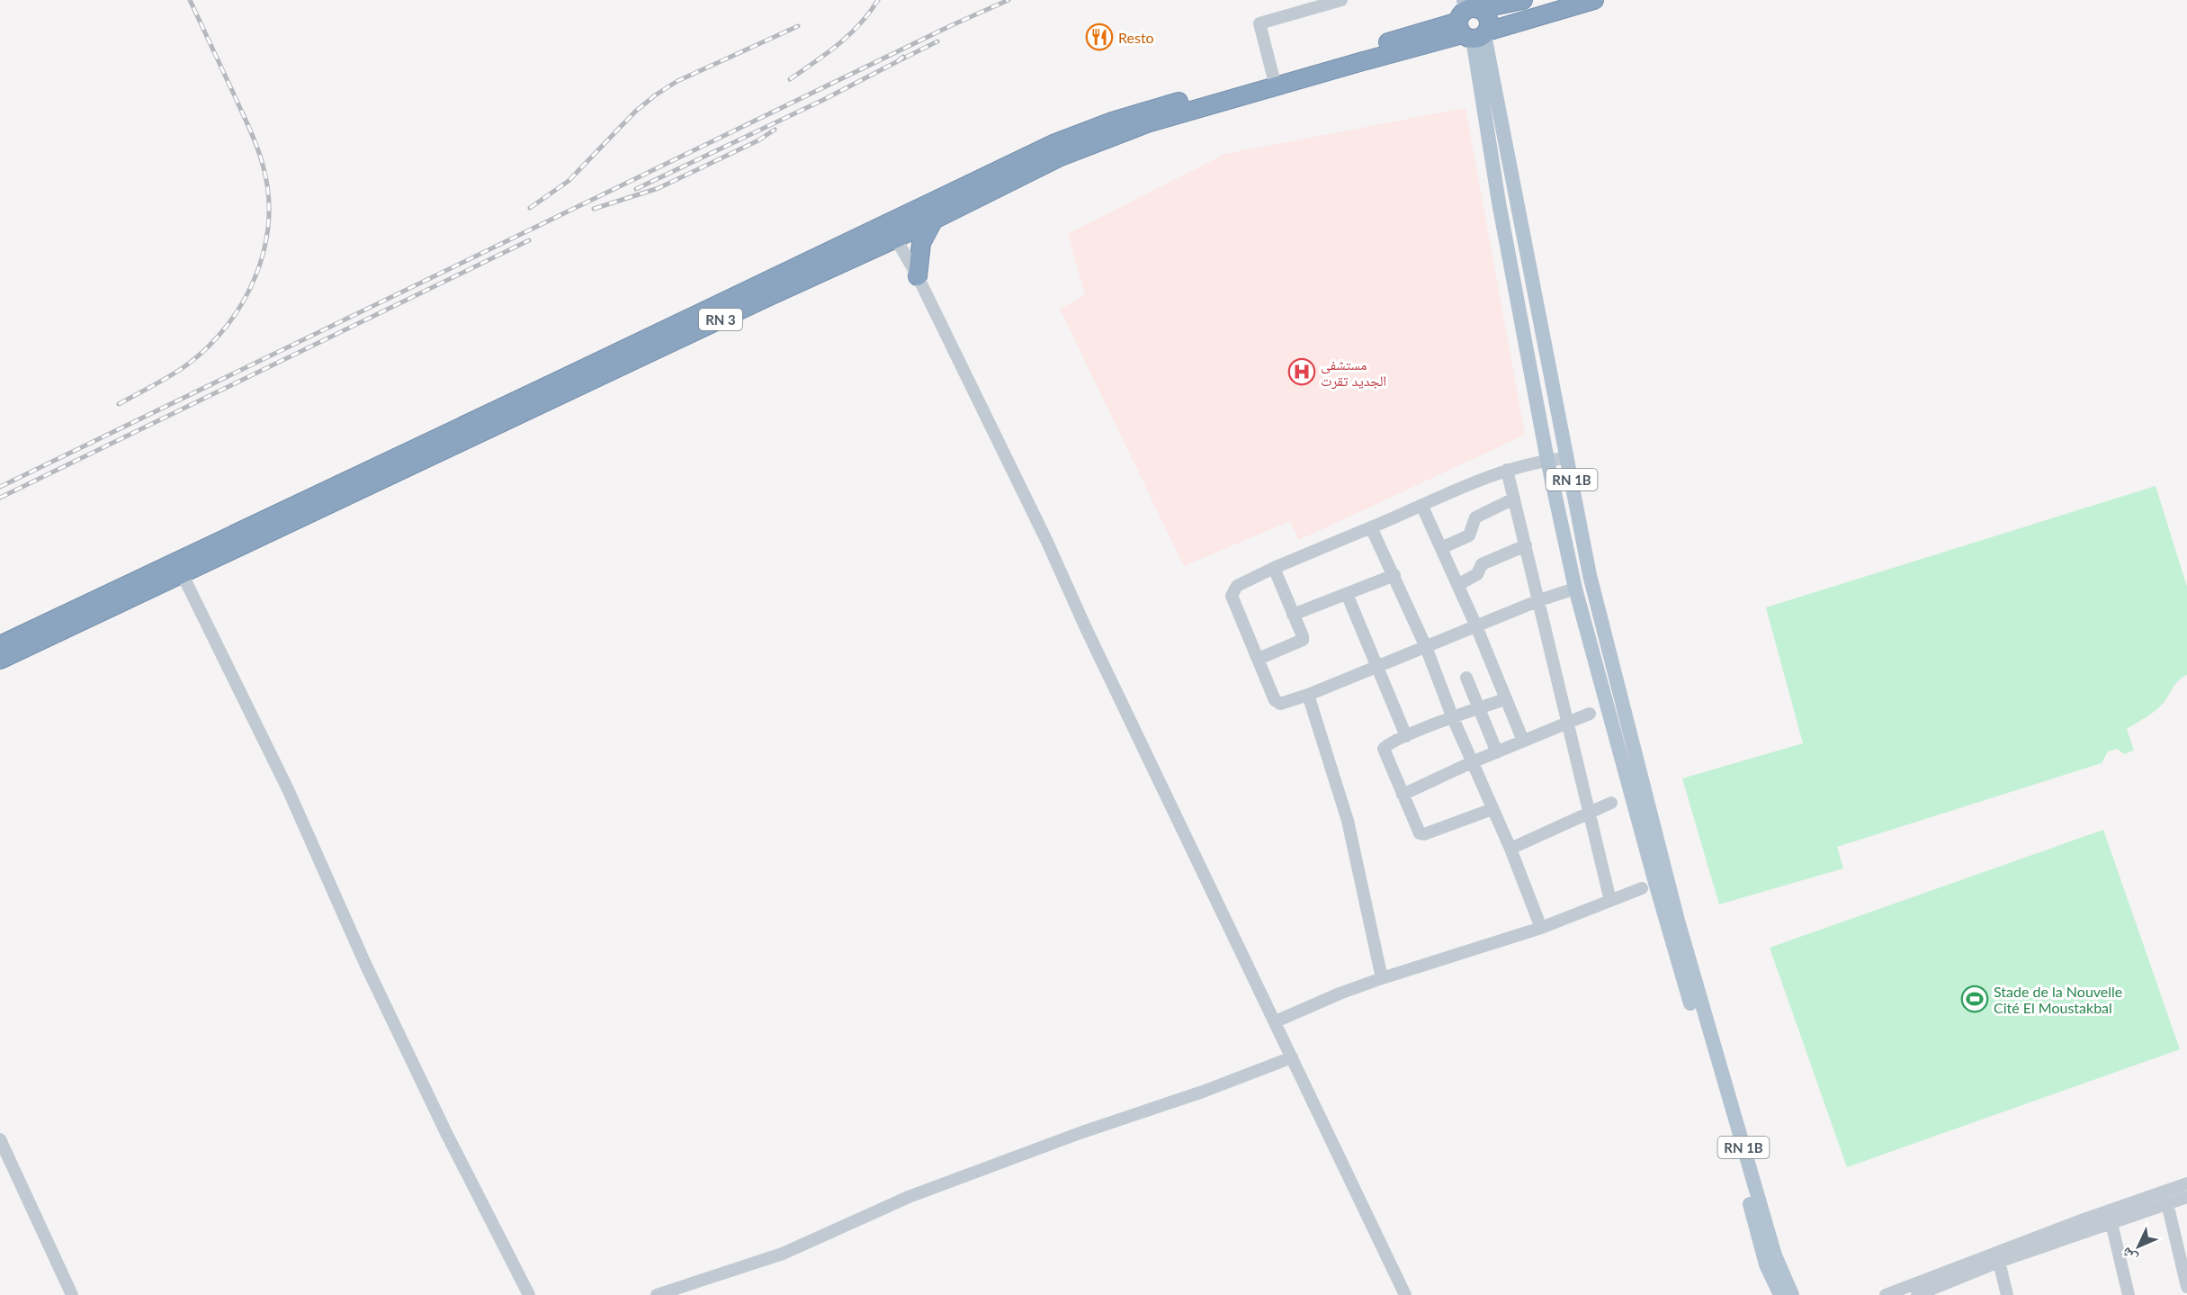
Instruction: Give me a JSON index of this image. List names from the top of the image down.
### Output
{
  "streets": {
    "highway": ["RN 3"],
    "main road": ["RN 1B"]
  },
  "crossings": [
    ["RN 3", "RN 1B"]
  ],
  "places": {
    "restaurant": ["Resto"],
    "hospital": ["مستشفى الجديد تقرت"],
    "sports": ["Stade de la Nouvelle Cité El Moustakbal"]
  },
  "north": "bottom left"
}
